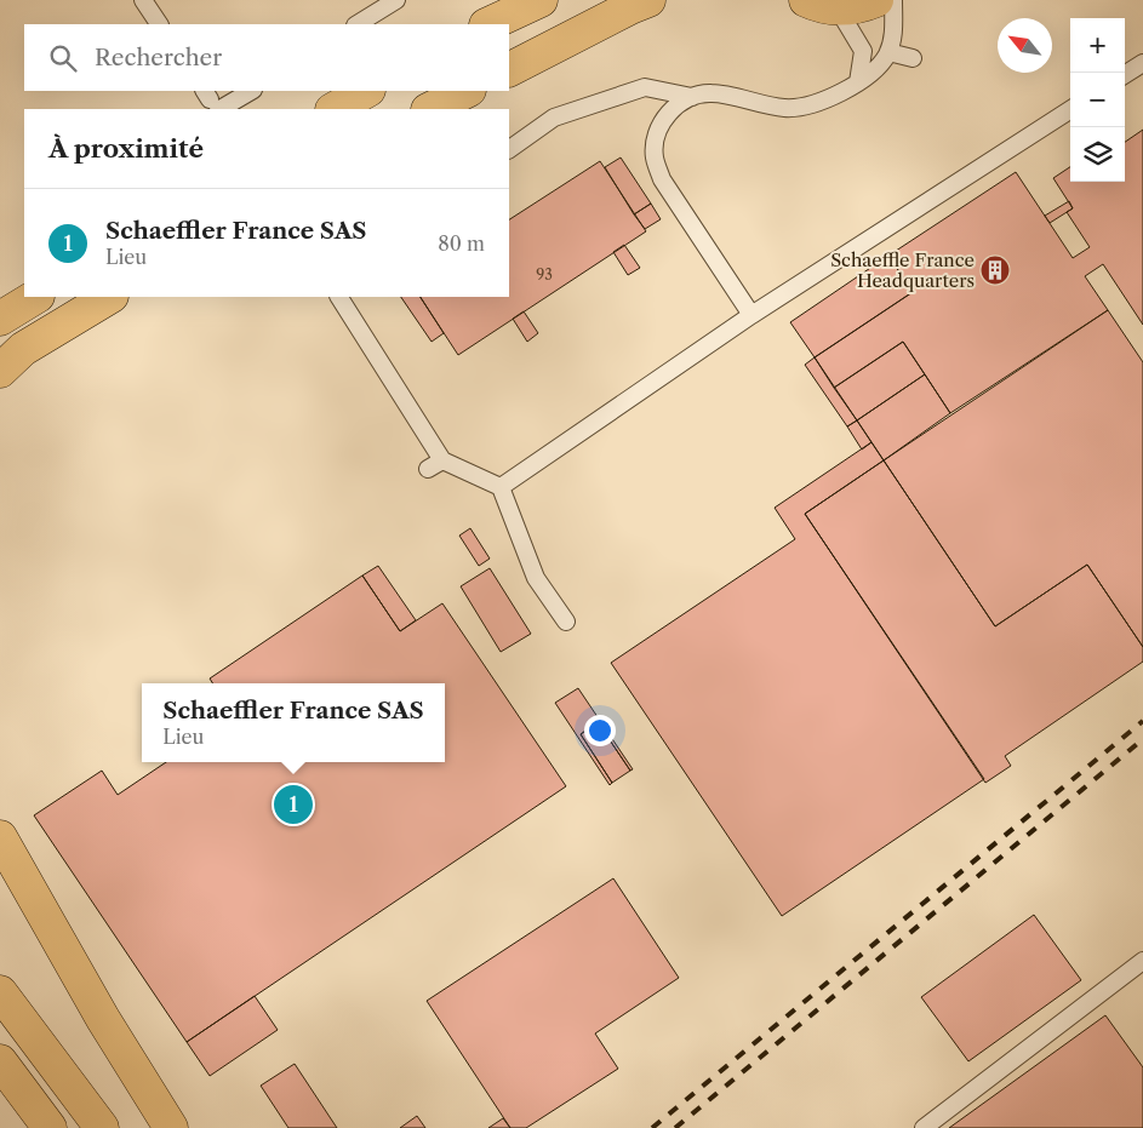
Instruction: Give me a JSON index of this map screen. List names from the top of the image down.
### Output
{
  "places": {
    "building": ["Schaeffle France Headquarters"]
  },
  "house_numbers": ["93"],
  "north": "top left",
  "page": {
    "map_buttons": ["+", "−"],
    "search": "Rechercher",
    "heading": "À proximité",
    "list": [
      {
        "mark": "1",
        "name": "Schaeffler France SAS",
        "note": "Lieu",
        "value": "80 m"
      }
    ],
    "popup": ["Schaeffler France SAS", "Lieu"],
    "pins": "1"
  }
}
